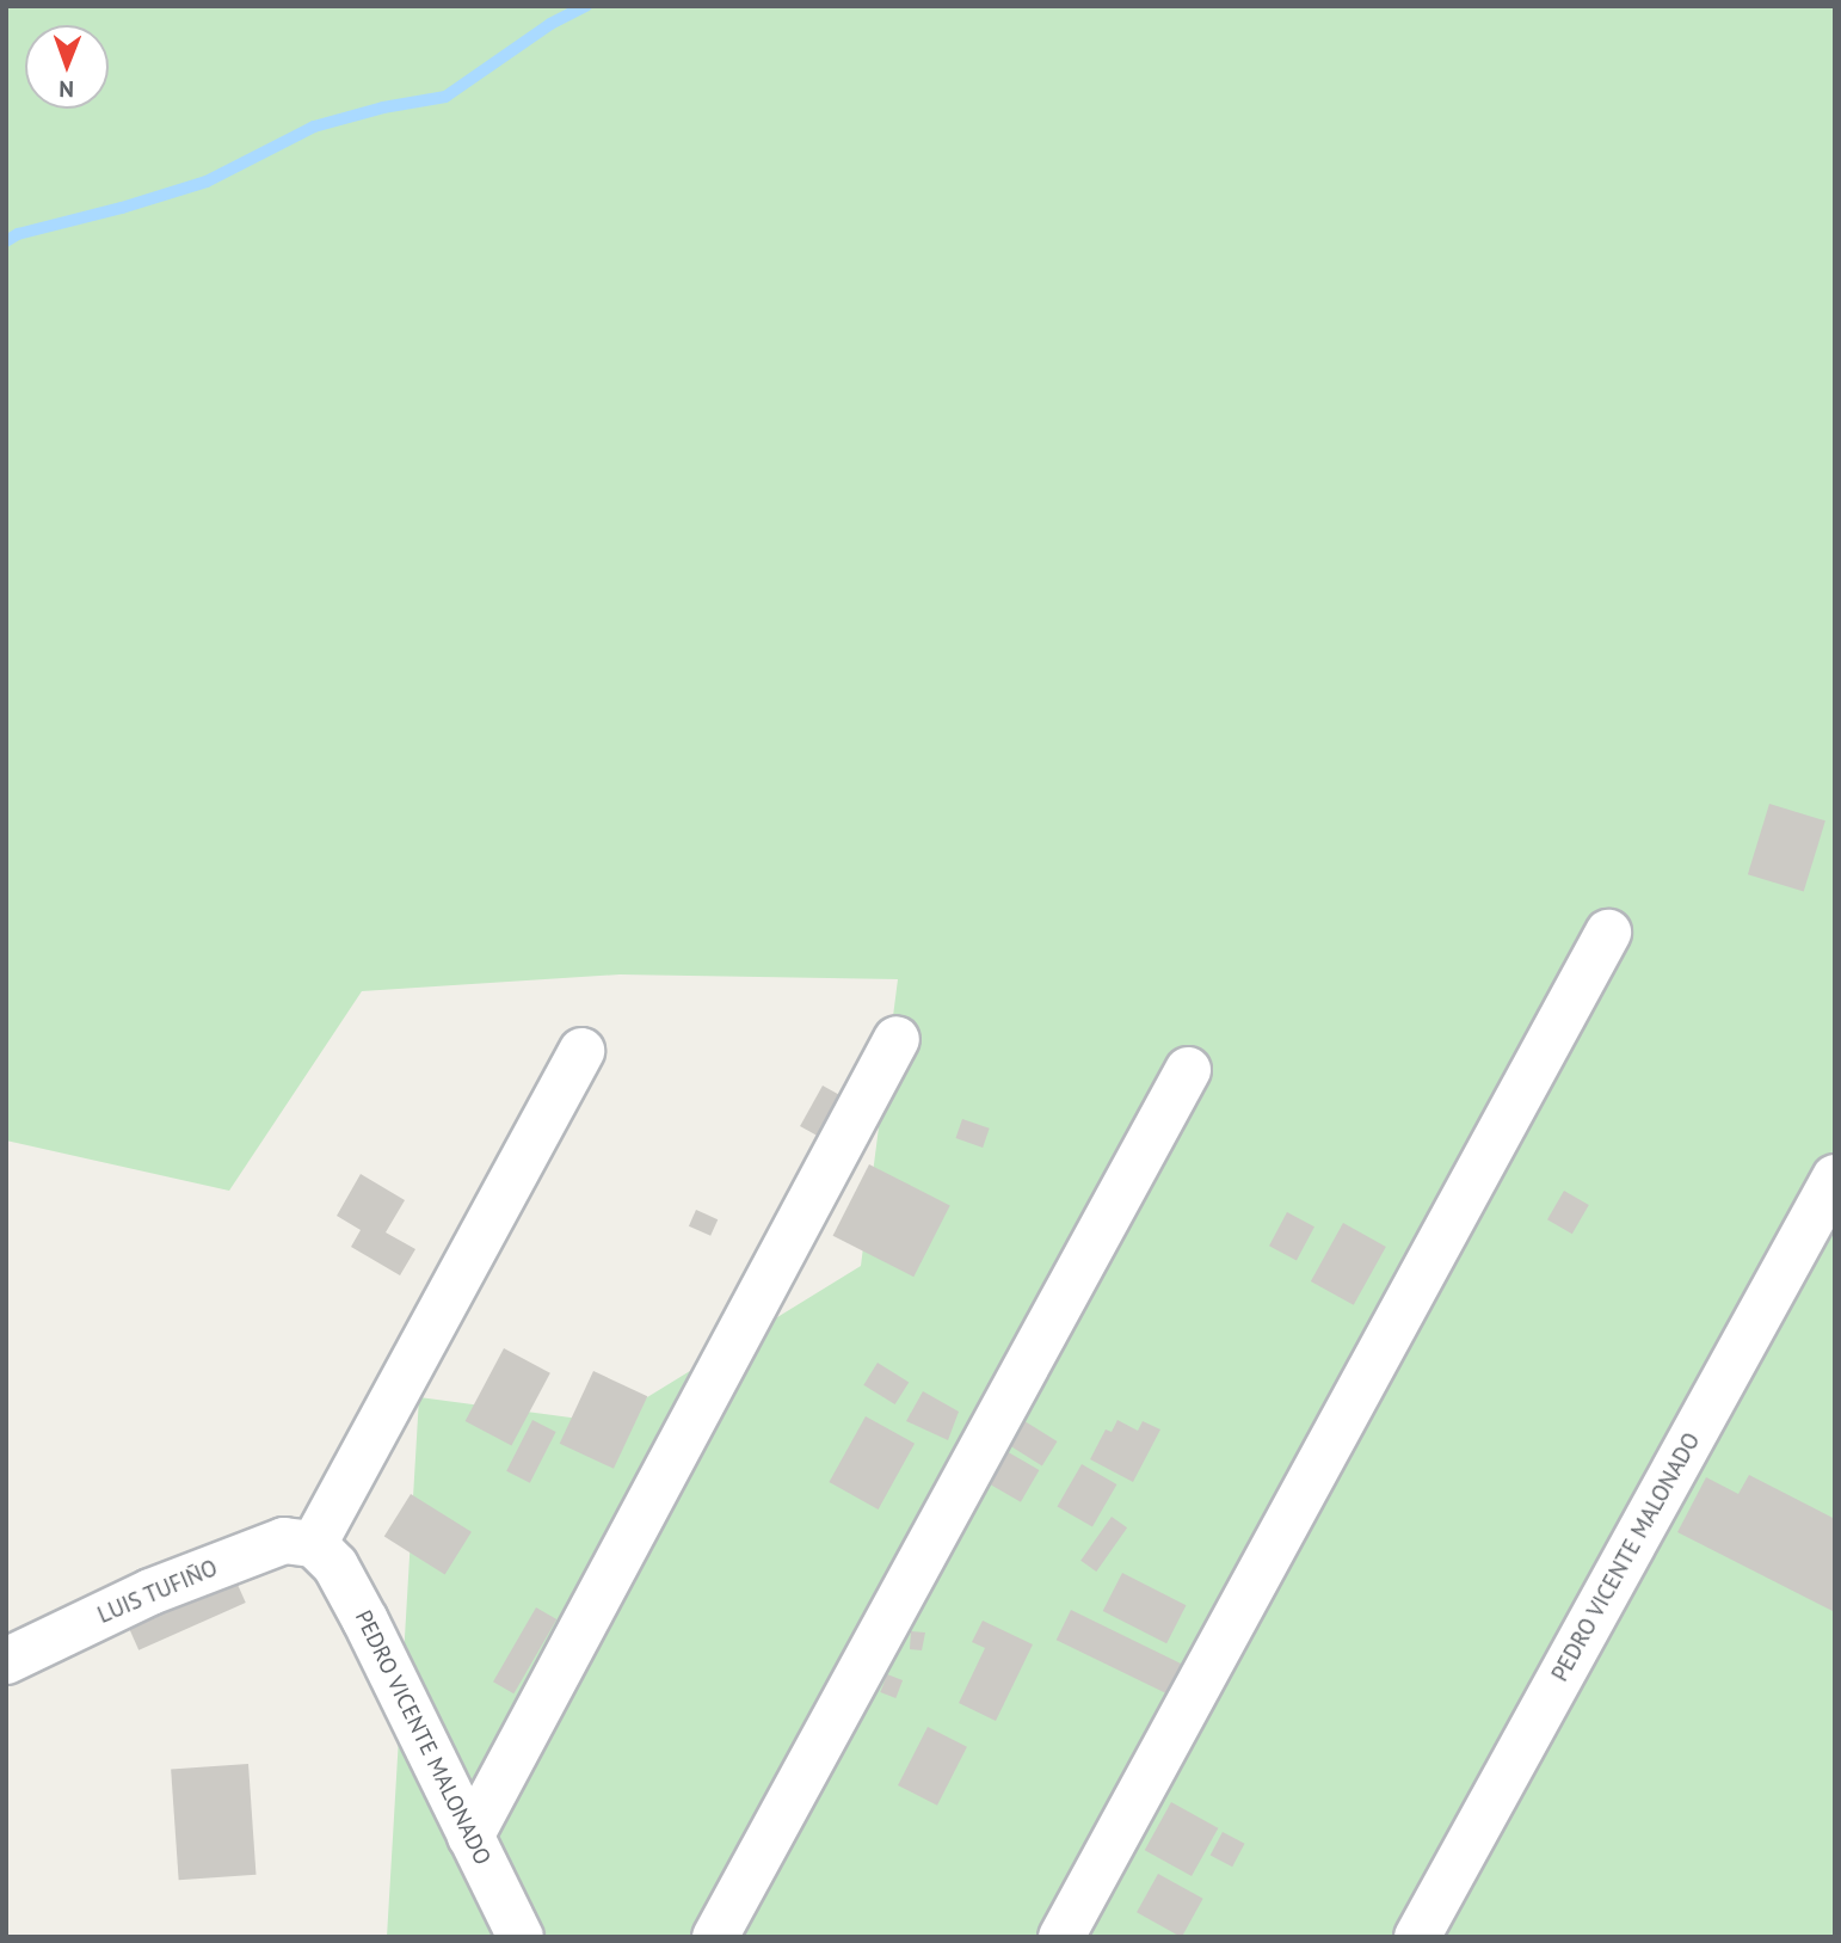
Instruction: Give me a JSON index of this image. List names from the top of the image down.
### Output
{
  "streets": {
    "street": ["PEDRO VICENTE MALONADO", "LUIS TUFIÑO"]
  },
  "crossings": [
    ["PEDRO VICENTE MALONADO", "LUIS TUFIÑO"]
  ],
  "north": "bottom"
}
